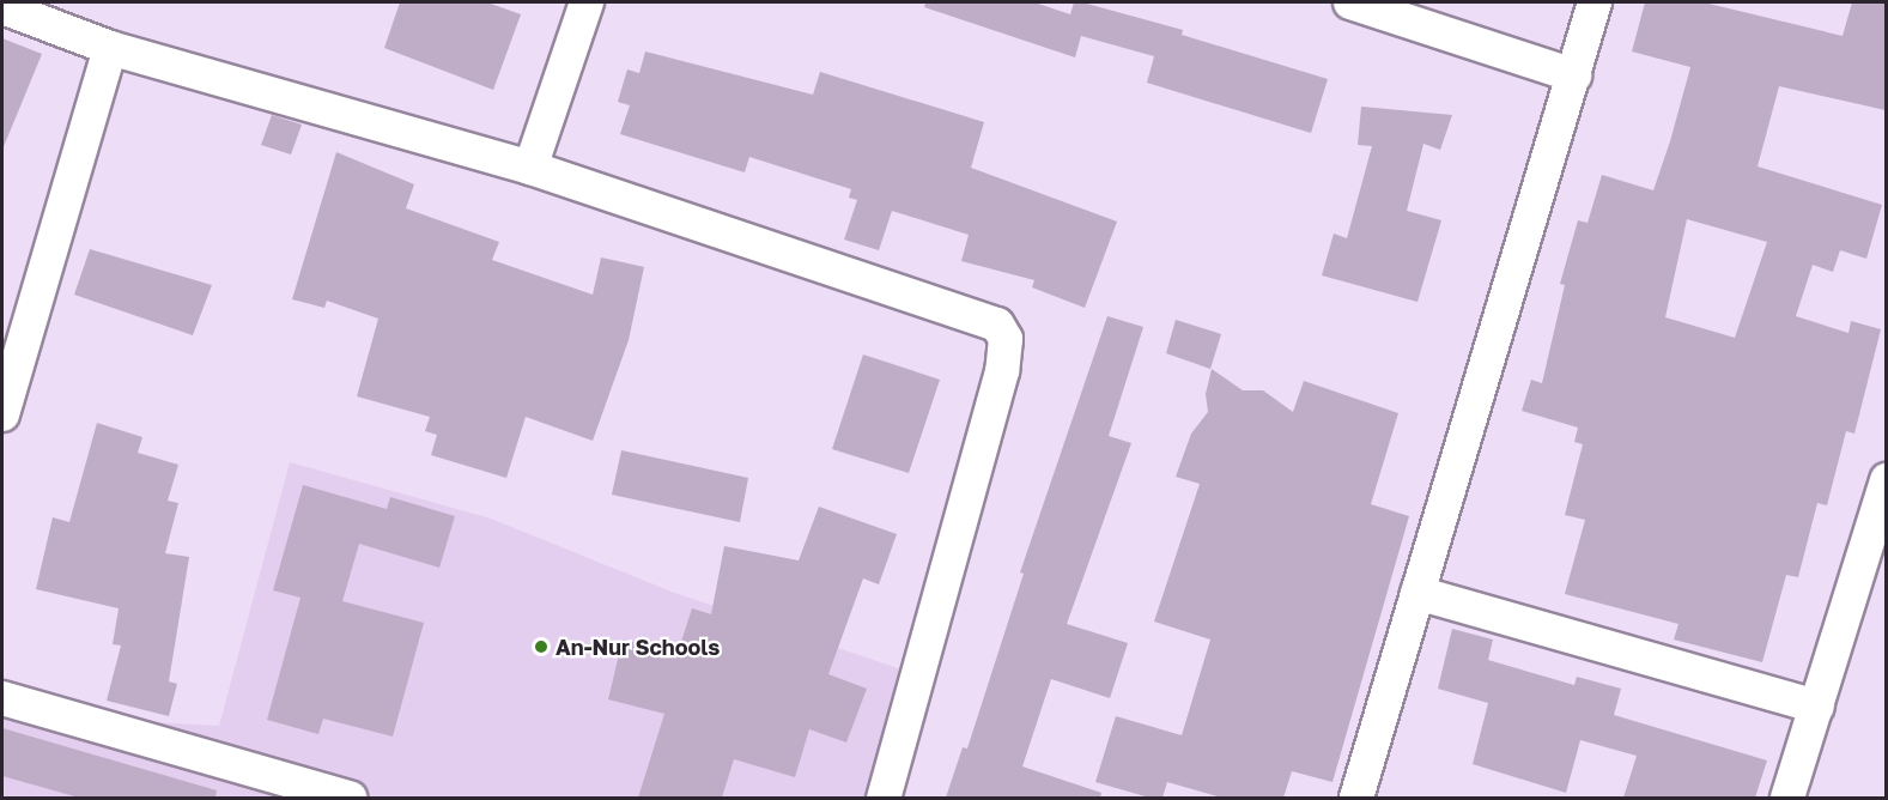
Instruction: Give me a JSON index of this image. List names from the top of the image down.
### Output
{
  "places": ["An-Nur Schools"]
}
